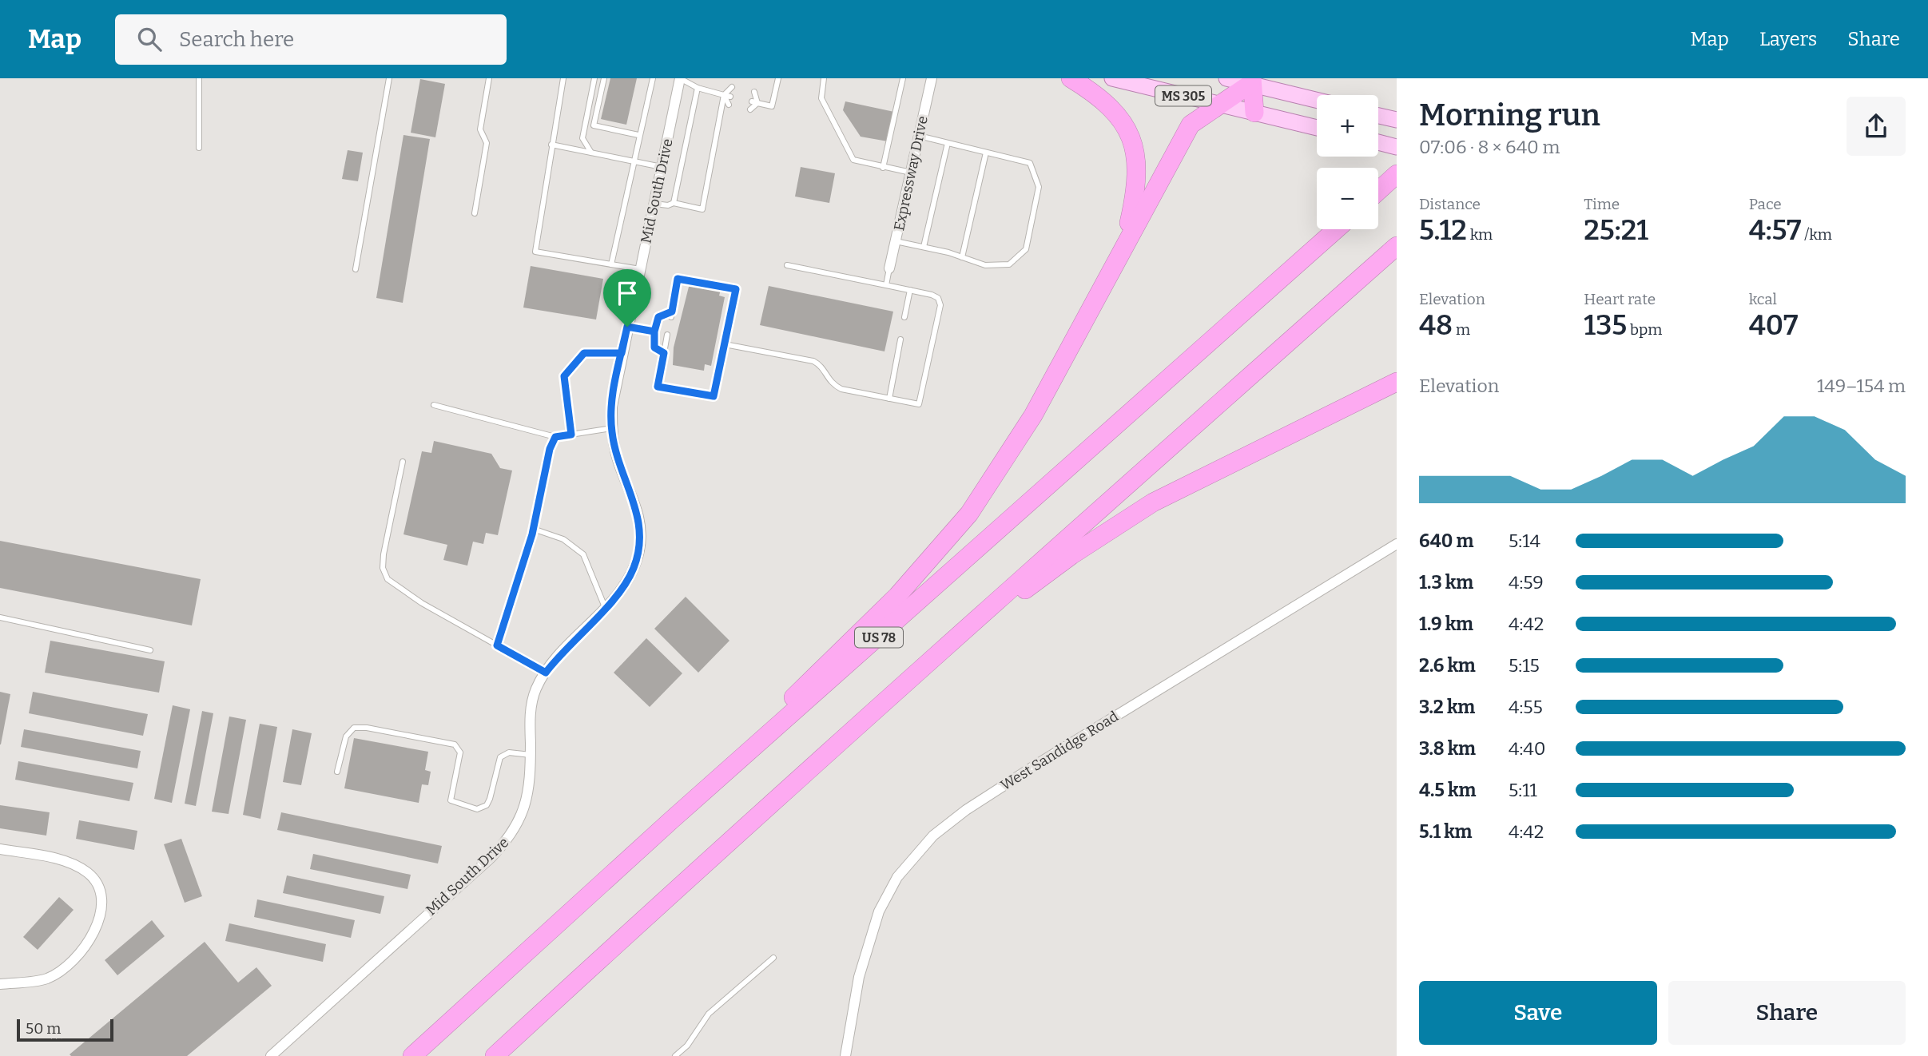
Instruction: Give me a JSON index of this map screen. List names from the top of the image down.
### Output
{
  "streets": {
    "highway": ["US 78"],
    "main road": ["MS 305"],
    "street": ["Expressway Drive", "Mid South Drive", "West Sandidge Road"]
  },
  "scale_bar": "50 m",
  "page": {
    "header": "Map",
    "search": "Search here",
    "nav": ["Map", "Layers", "Share"],
    "heading": ["Morning run", "07:06 · 8 × 640 m"],
    "map_buttons": ["+", "−"],
    "stats": [
      ["Distance", "5.12 km"],
      ["Time", "25:21"],
      ["Pace", "4:57 /km"],
      ["Elevation", "48 m"],
      ["Heart rate", "135 bpm"],
      ["kcal", "407"]
    ],
    "chart": ["Elevation", "149–154 m"],
    "list": [
      {
        "name": "640 m",
        "note": "5:14"
      },
      {
        "name": "1.3 km",
        "note": "4:59"
      },
      {
        "name": "1.9 km",
        "note": "4:42"
      },
      {
        "name": "2.6 km",
        "note": "5:15"
      },
      {
        "name": "3.2 km",
        "note": "4:55"
      },
      {
        "name": "3.8 km",
        "note": "4:40"
      },
      {
        "name": "4.5 km",
        "note": "5:11"
      },
      {
        "name": "5.1 km",
        "note": "4:42"
      }
    ],
    "buttons": ["Save", "Share"],
    "scale": "50 m"
  }
}
